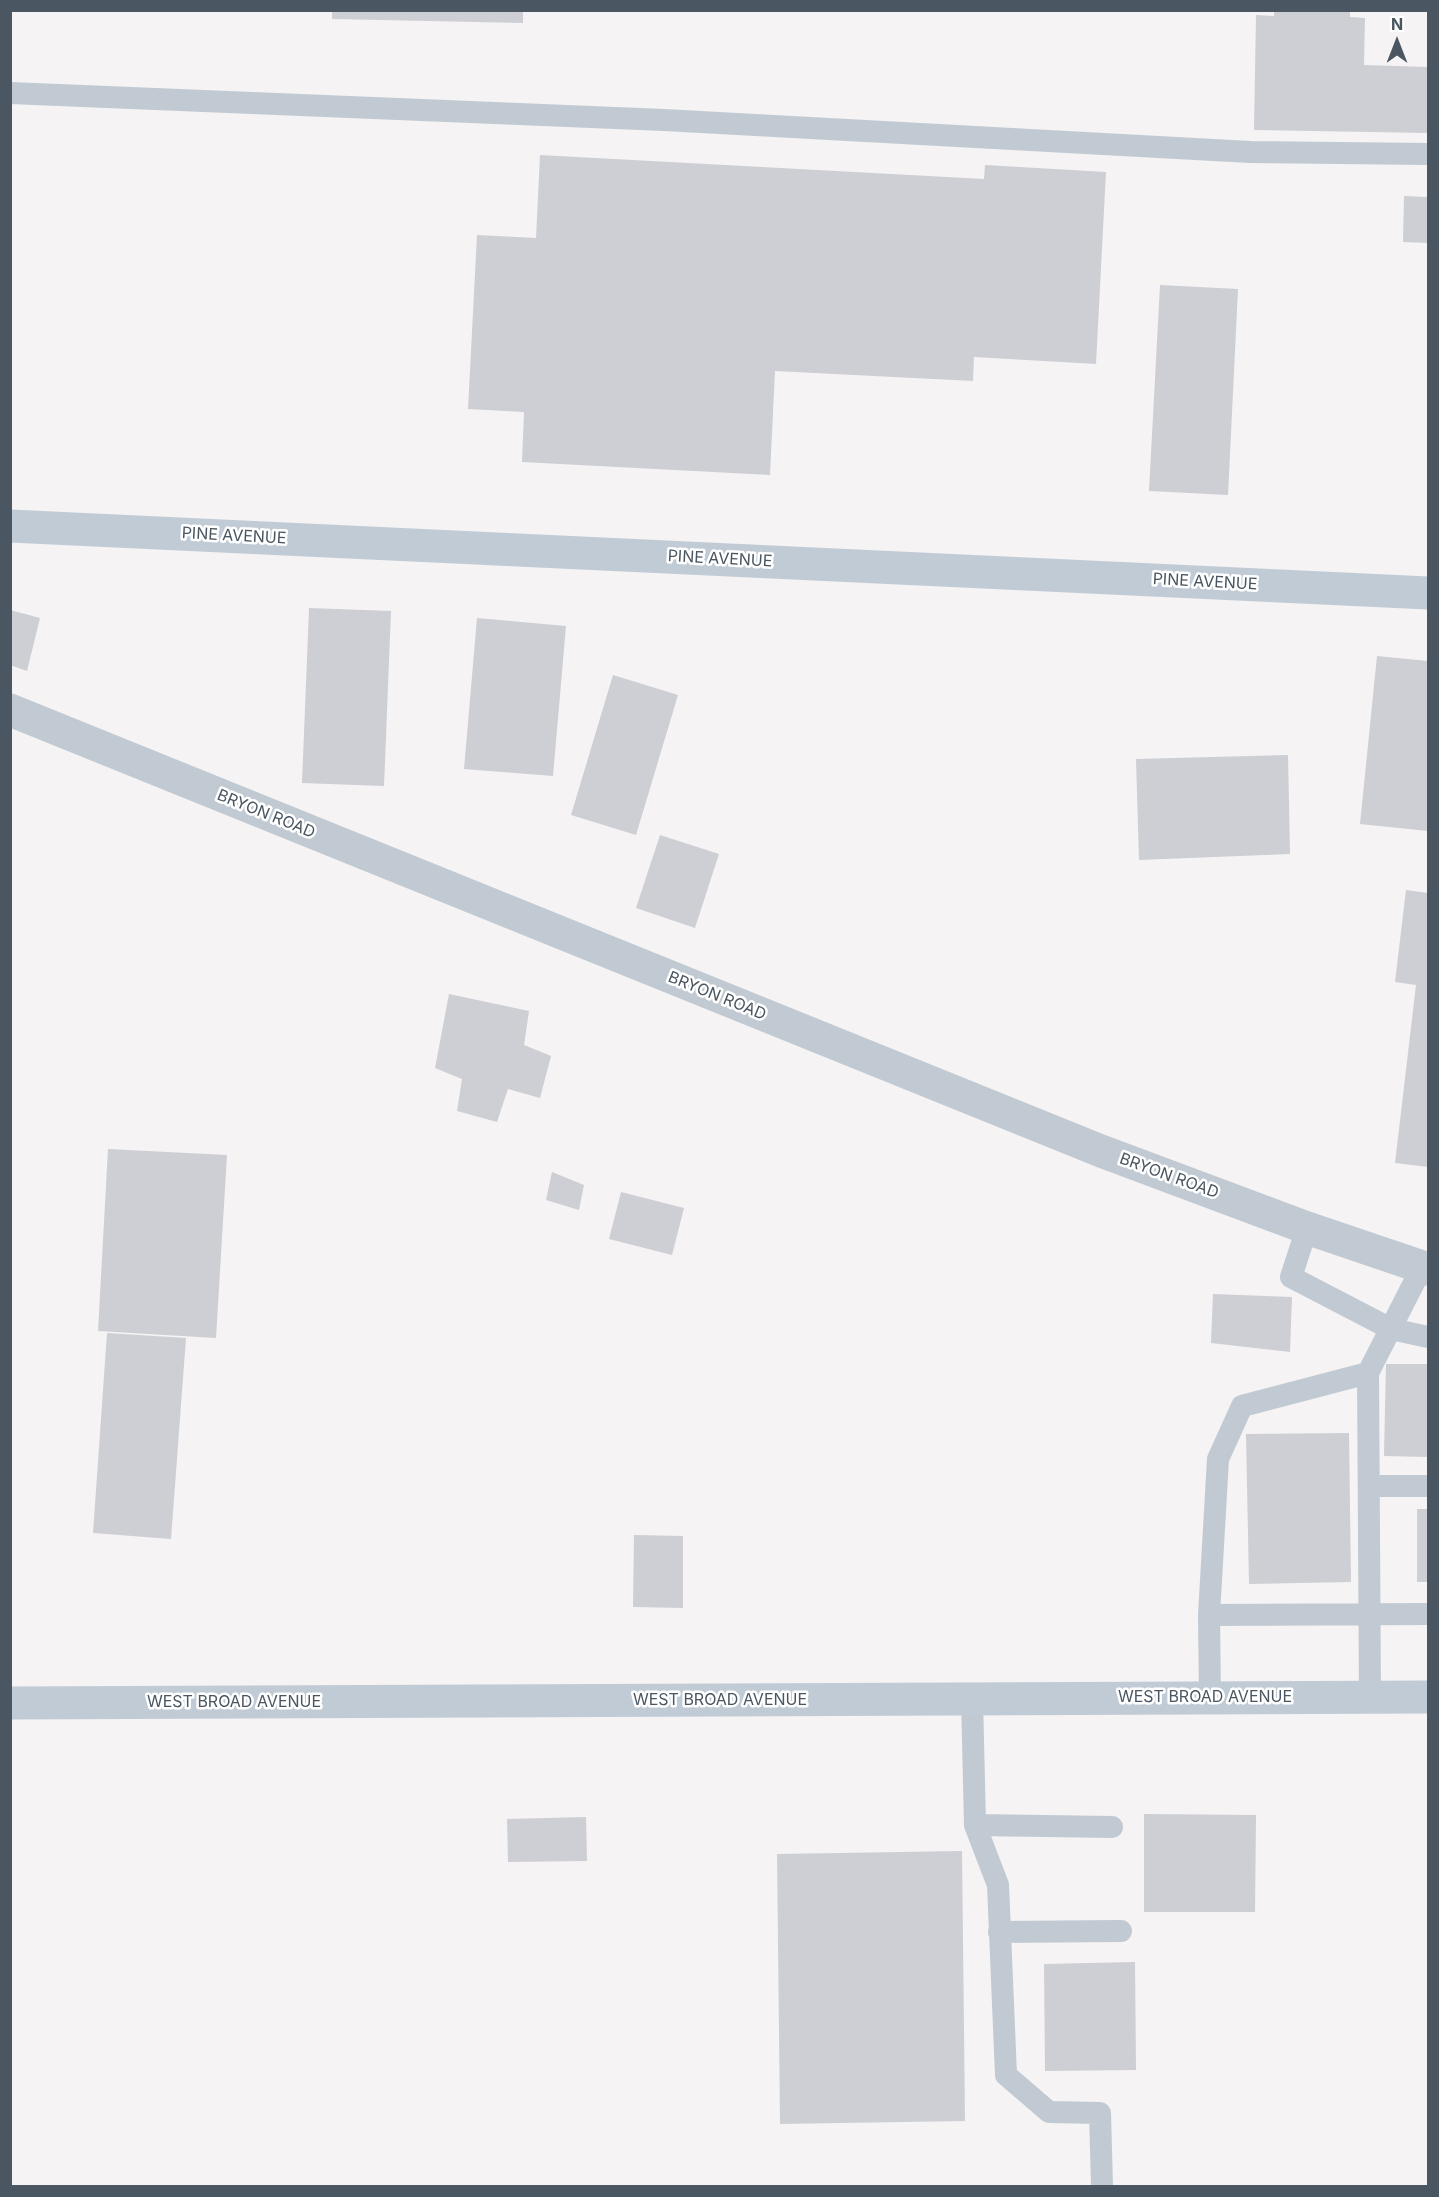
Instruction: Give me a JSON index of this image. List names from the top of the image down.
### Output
{
  "streets": {
    "main road": ["PINE AVENUE", "WEST BROAD AVENUE"],
    "street": ["BRYON ROAD"]
  },
  "north": "top"
}
